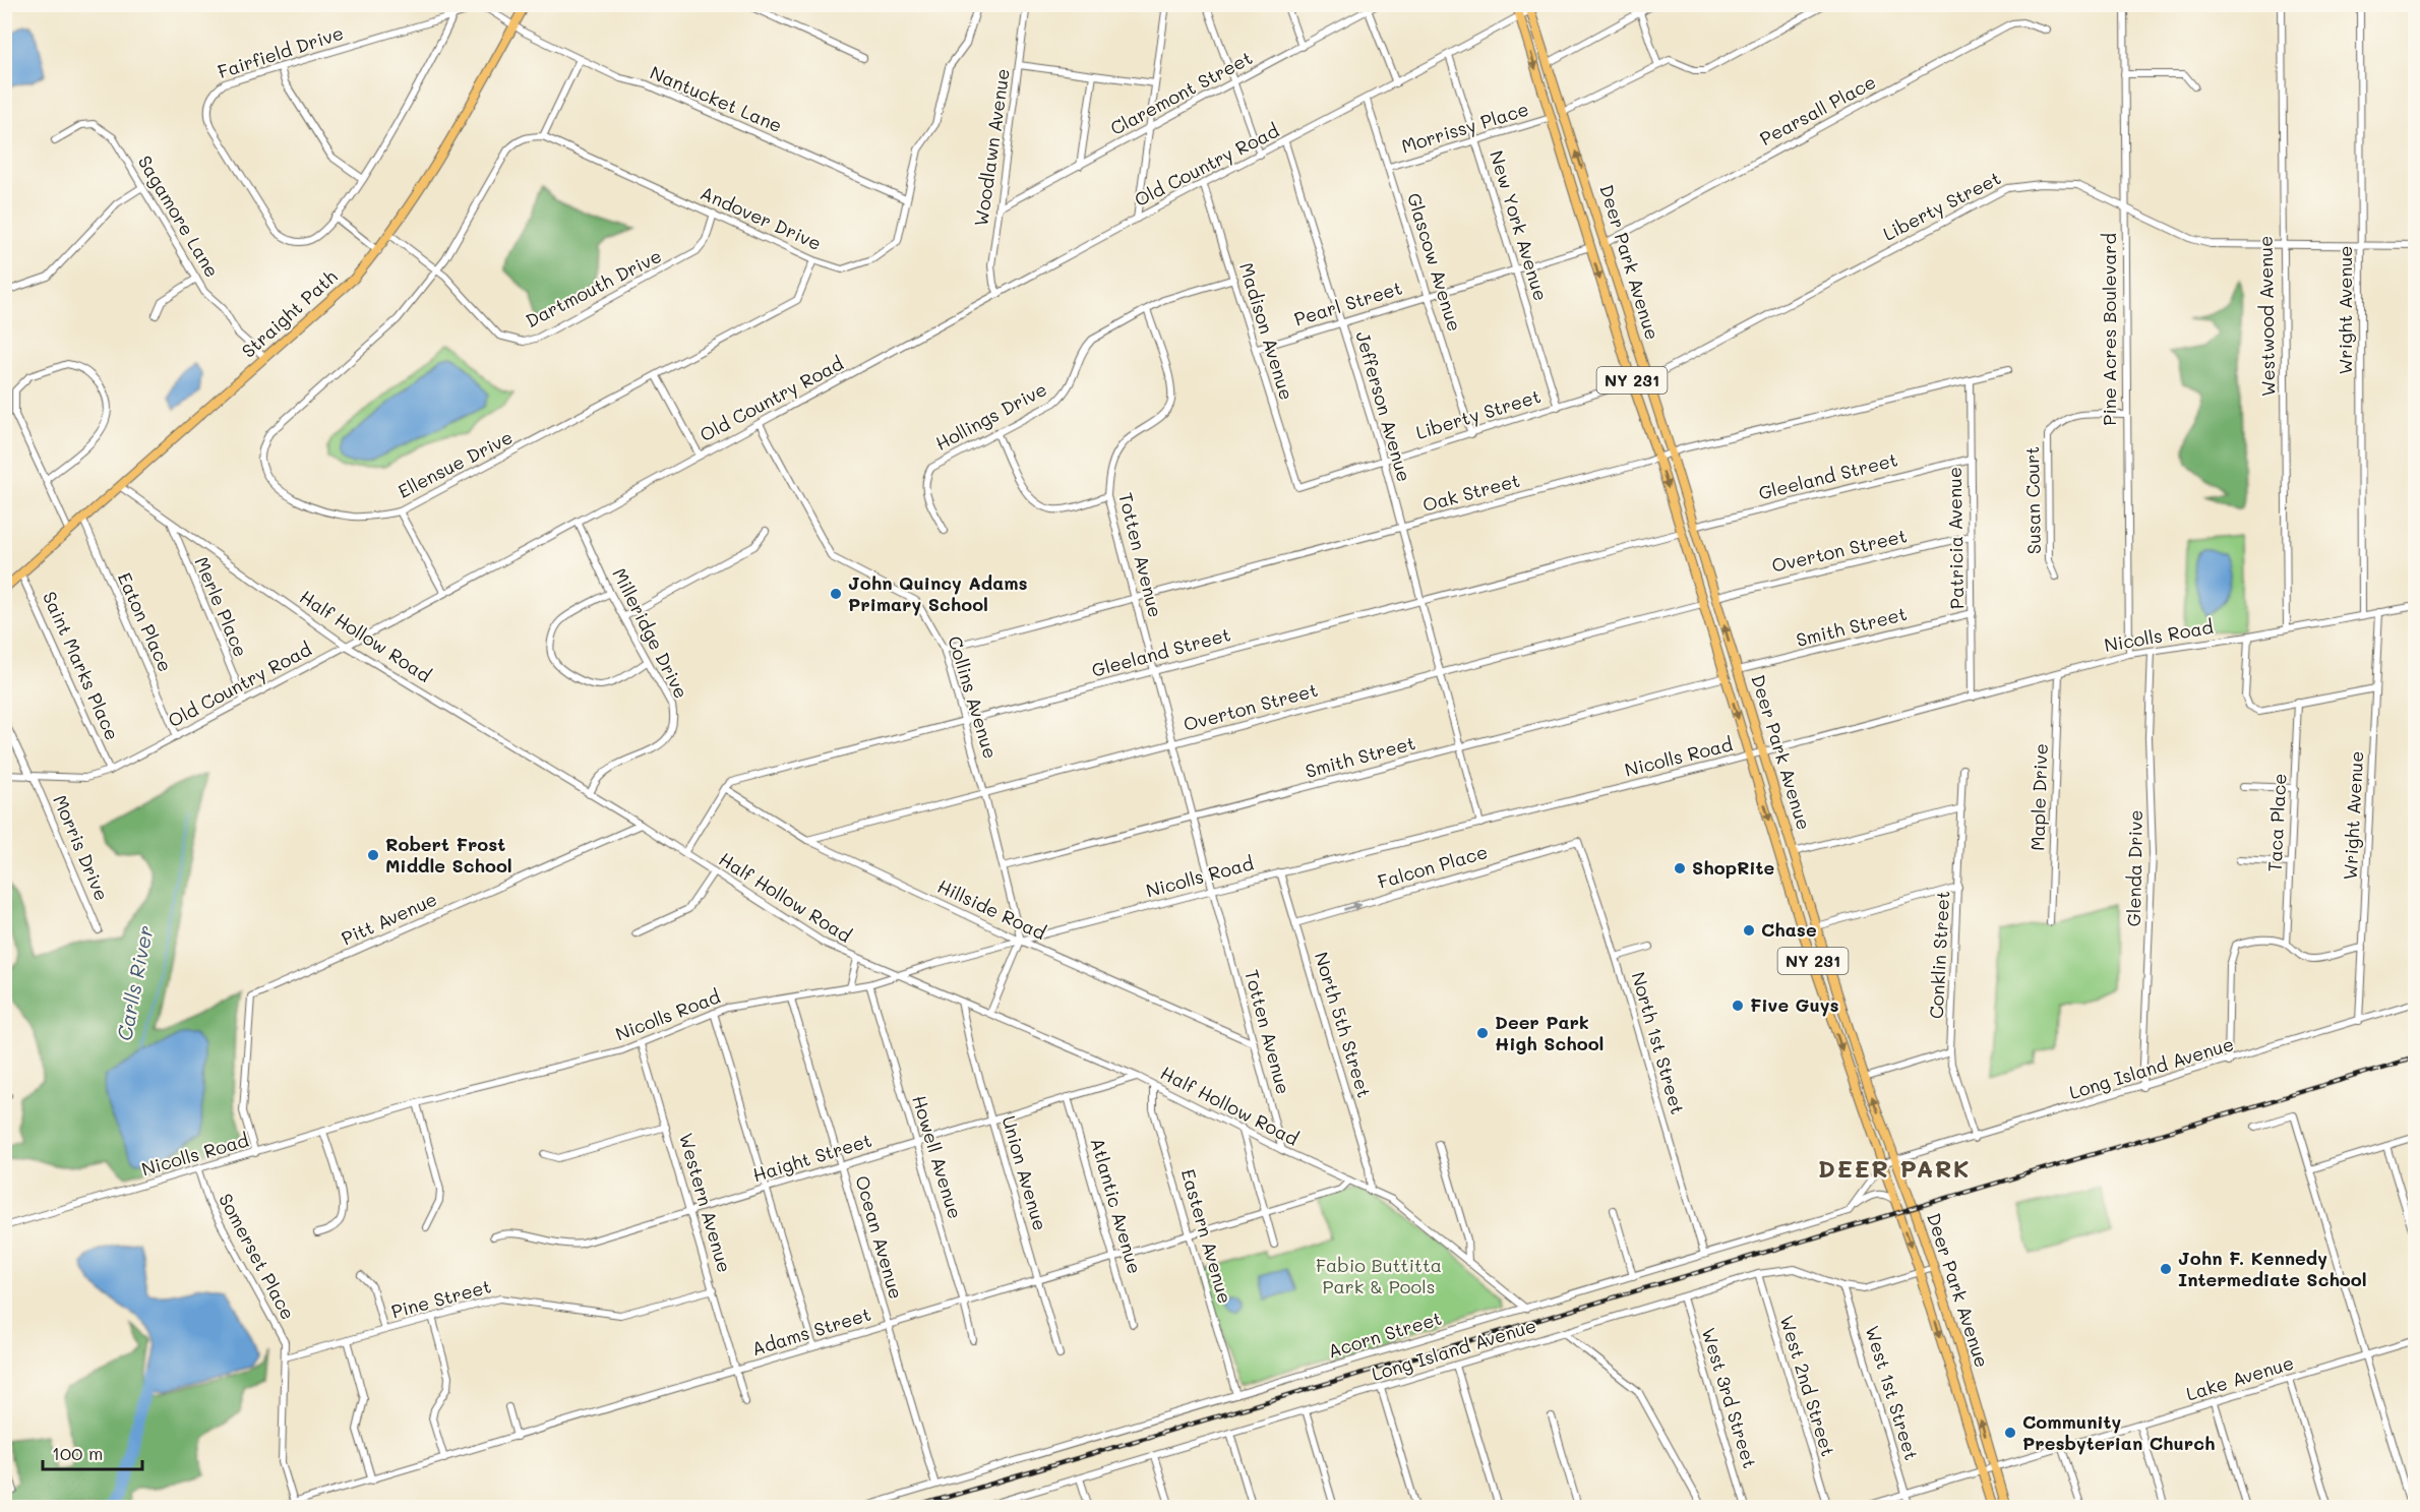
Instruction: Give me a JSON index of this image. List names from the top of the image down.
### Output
{
  "streets": {
    "main road": ["Deer Park Avenue", "Straight Path", "NY 231"],
    "street": [
      "Fairfield Drive",
      "Claremont Street",
      "Nantucket Lane",
      "Pearsall Place",
      "Morrissy Place",
      "Woodlawn Avenue",
      "Old Country Road",
      "Liberty Street",
      "Sagamore Lane",
      "Andover Drive",
      "New York Avenue",
      "Glascow Avenue",
      "Dartmouth Drive",
      "Pearl Street",
      "Wright Avenue",
      "Westwood Avenue",
      "Pine Acres Boulevard",
      "Madison Avenue",
      "Jefferson Avenue",
      "Hollings Drive",
      "Ellensue Drive",
      "Gleeland Street",
      "Oak Street",
      "Susan Court",
      "Patricia Avenue",
      "Overton Street",
      "Totten Avenue",
      "Merle Place",
      "Eaton Place",
      "Smith Street",
      "Milleridge Drive",
      "Half Hollow Road",
      "Nicolls Road",
      "Saint Marks Place",
      "Collins Avenue",
      "Maple Drive",
      "Taca Place",
      "Morris Drive",
      "Falcon Place",
      "Glenda Drive",
      "Hillside Road",
      "Pitt Avenue",
      "Conklin Street",
      "North 5th Street",
      "North 1st Street",
      "Long Island Avenue",
      "Howell Avenue",
      "Haight Street",
      "Union Avenue",
      "Western Avenue",
      "Atlantic Avenue",
      "Eastern Avenue",
      "Ocean Avenue",
      "Somerset Place",
      "Pine Street",
      "Adams Street",
      "Acorn Street",
      "Lake Avenue",
      "West 2nd Street",
      "West 1st Street",
      "West 3rd Street"
    ]
  },
  "crossings": [
    ["Fairfield Drive", "Nantucket Lane"],
    ["Fairfield Drive", "Straight Path"],
    ["Claremont Street", "Woodlawn Avenue"],
    ["Nantucket Lane", "Andover Drive"],
    ["Nantucket Lane", "Straight Path"],
    ["Pearsall Place", "Deer Park Avenue"],
    ["Morrissy Place", "New York Avenue"],
    ["Morrissy Place", "Glascow Avenue"],
    ["Morrissy Place", "Deer Park Avenue"],
    ["Woodlawn Avenue", "Old Country Road"],
    ["Old Country Road", "New York Avenue"],
    ["Old Country Road", "Glascow Avenue"],
    ["Old Country Road", "Deer Park Avenue"],
    ["Old Country Road", "Madison Avenue"],
    ["Old Country Road", "Jefferson Avenue"],
    ["Old Country Road", "Merle Place"],
    ["Old Country Road", "Eaton Place"],
    ["Old Country Road", "Milleridge Drive"],
    ["Old Country Road", "Half Hollow Road"],
    ["Old Country Road", "Saint Marks Place"],
    ["Old Country Road", "Collins Avenue"],
    ["Old Country Road", "Morris Drive"],
    ["Liberty Street", "New York Avenue"],
    ["Liberty Street", "Glascow Avenue"],
    ["Liberty Street", "Deer Park Avenue"],
    ["Liberty Street", "Wright Avenue"],
    ["Liberty Street", "Westwood Avenue"],
    ["Liberty Street", "Pine Acres Boulevard"],
    ["Liberty Street", "Madison Avenue"],
    ["Liberty Street", "Jefferson Avenue"],
    ["Sagamore Lane", "Straight Path"],
    ["Andover Drive", "Dartmouth Drive"],
    ["Andover Drive", "Ellensue Drive"],
    ["New York Avenue", "Pearl Street"],
    ["Glascow Avenue", "Pearl Street"],
    ["Deer Park Avenue", "Pearl Street"],
    ["Deer Park Avenue", "Gleeland Street"],
    ["Deer Park Avenue", "Oak Street"],
    ["Deer Park Avenue", "Overton Street"],
    ["Deer Park Avenue", "Smith Street"],
    ["Deer Park Avenue", "Nicolls Road"],
    ["Deer Park Avenue", "Long Island Avenue"],
    ["Deer Park Avenue", "Acorn Street"],
    ["Deer Park Avenue", "Lake Avenue"],
    ["Dartmouth Drive", "Straight Path"],
    ["Dartmouth Drive", "Ellensue Drive"],
    ["Pearl Street", "Madison Avenue"],
    ["Pearl Street", "Jefferson Avenue"],
    ["Wright Avenue", "Nicolls Road"],
    ["Wright Avenue", "Long Island Avenue"],
    ["Straight Path", "Eaton Place"],
    ["Straight Path", "Half Hollow Road"],
    ["Straight Path", "Saint Marks Place"],
    ["Westwood Avenue", "Nicolls Road"],
    ["Pine Acres Boulevard", "Susan Court"],
    ["Pine Acres Boulevard", "Nicolls Road"],
    ["Madison Avenue", "Hollings Drive"],
    ["Jefferson Avenue", "Gleeland Street"],
    ["Jefferson Avenue", "Oak Street"],
    ["Jefferson Avenue", "Overton Street"],
    ["Jefferson Avenue", "Smith Street"],
    ["Jefferson Avenue", "Nicolls Road"],
    ["Hollings Drive", "Totten Avenue"],
    ["Gleeland Street", "Patricia Avenue"],
    ["Gleeland Street", "Totten Avenue"],
    ["Gleeland Street", "Collins Avenue"],
    ["Gleeland Street", "Hillside Road"],
    ["Oak Street", "Patricia Avenue"],
    ["Oak Street", "Totten Avenue"],
    ["Oak Street", "Collins Avenue"],
    ["Patricia Avenue", "Overton Street"],
    ["Patricia Avenue", "Smith Street"],
    ["Patricia Avenue", "Nicolls Road"],
    ["Overton Street", "Totten Avenue"],
    ["Overton Street", "Collins Avenue"],
    ["Overton Street", "Hillside Road"],
    ["Totten Avenue", "Smith Street"],
    ["Totten Avenue", "Half Hollow Road"],
    ["Totten Avenue", "Nicolls Road"],
    ["Totten Avenue", "Hillside Road"],
    ["Merle Place", "Half Hollow Road"],
    ["Smith Street", "Collins Avenue"],
    ["Milleridge Drive", "Half Hollow Road"],
    ["Half Hollow Road", "Nicolls Road"],
    ["Half Hollow Road", "Pitt Avenue"],
    ["Half Hollow Road", "North 5th Street"],
    ["Half Hollow Road", "Haight Street"],
    ["Half Hollow Road", "Union Avenue"],
    ["Half Hollow Road", "Eastern Avenue"],
    ["Half Hollow Road", "Adams Street"],
    ["Half Hollow Road", "Acorn Street"],
    ["Nicolls Road", "Collins Avenue"],
    ["Nicolls Road", "Maple Drive"],
    ["Nicolls Road", "Glenda Drive"],
    ["Nicolls Road", "Hillside Road"],
    ["Nicolls Road", "Pitt Avenue"],
    ["Nicolls Road", "North 5th Street"],
    ["Nicolls Road", "Howell Avenue"],
    ["Nicolls Road", "Western Avenue"],
    ["Nicolls Road", "Ocean Avenue"],
    ["Nicolls Road", "Somerset Place"],
    ["Collins Avenue", "Hillside Road"],
    ["Falcon Place", "North 5th Street"],
    ["Falcon Place", "North 1st Street"],
    ["Glenda Drive", "Long Island Avenue"],
    ["Conklin Street", "Long Island Avenue"],
    ["North 1st Street", "Acorn Street"],
    ["Long Island Avenue", "West 2nd Street"],
    ["Long Island Avenue", "West 1st Street"],
    ["Long Island Avenue", "West 3rd Street"],
    ["Howell Avenue", "Haight Street"],
    ["Howell Avenue", "Adams Street"],
    ["Haight Street", "Union Avenue"],
    ["Haight Street", "Western Avenue"],
    ["Haight Street", "Atlantic Avenue"],
    ["Haight Street", "Ocean Avenue"],
    ["Union Avenue", "Adams Street"],
    ["Western Avenue", "Pine Street"],
    ["Western Avenue", "Adams Street"],
    ["Atlantic Avenue", "Adams Street"],
    ["Eastern Avenue", "Adams Street"],
    ["Eastern Avenue", "Acorn Street"],
    ["Ocean Avenue", "Adams Street"],
    ["Ocean Avenue", "Acorn Street"],
    ["Somerset Place", "Pine Street"],
    ["Somerset Place", "Adams Street"],
    ["Lake Avenue", "West 1st Street"]
  ],
  "one_way": ["Falcon Place"],
  "districts": ["DEER PARK"],
  "water": ["Carlls River"],
  "parks": ["Fabio Buttitta Park & Pools"],
  "places": [
    "John Quincy Adams Primary School",
    "Robert Frost Middle School",
    "ShopRite",
    "Chase",
    "Five Guys",
    "Deer Park High School",
    "John F. Kennedy Intermediate School",
    "Community Presbyterian Church"
  ],
  "scale_bar": "100 m"
}
